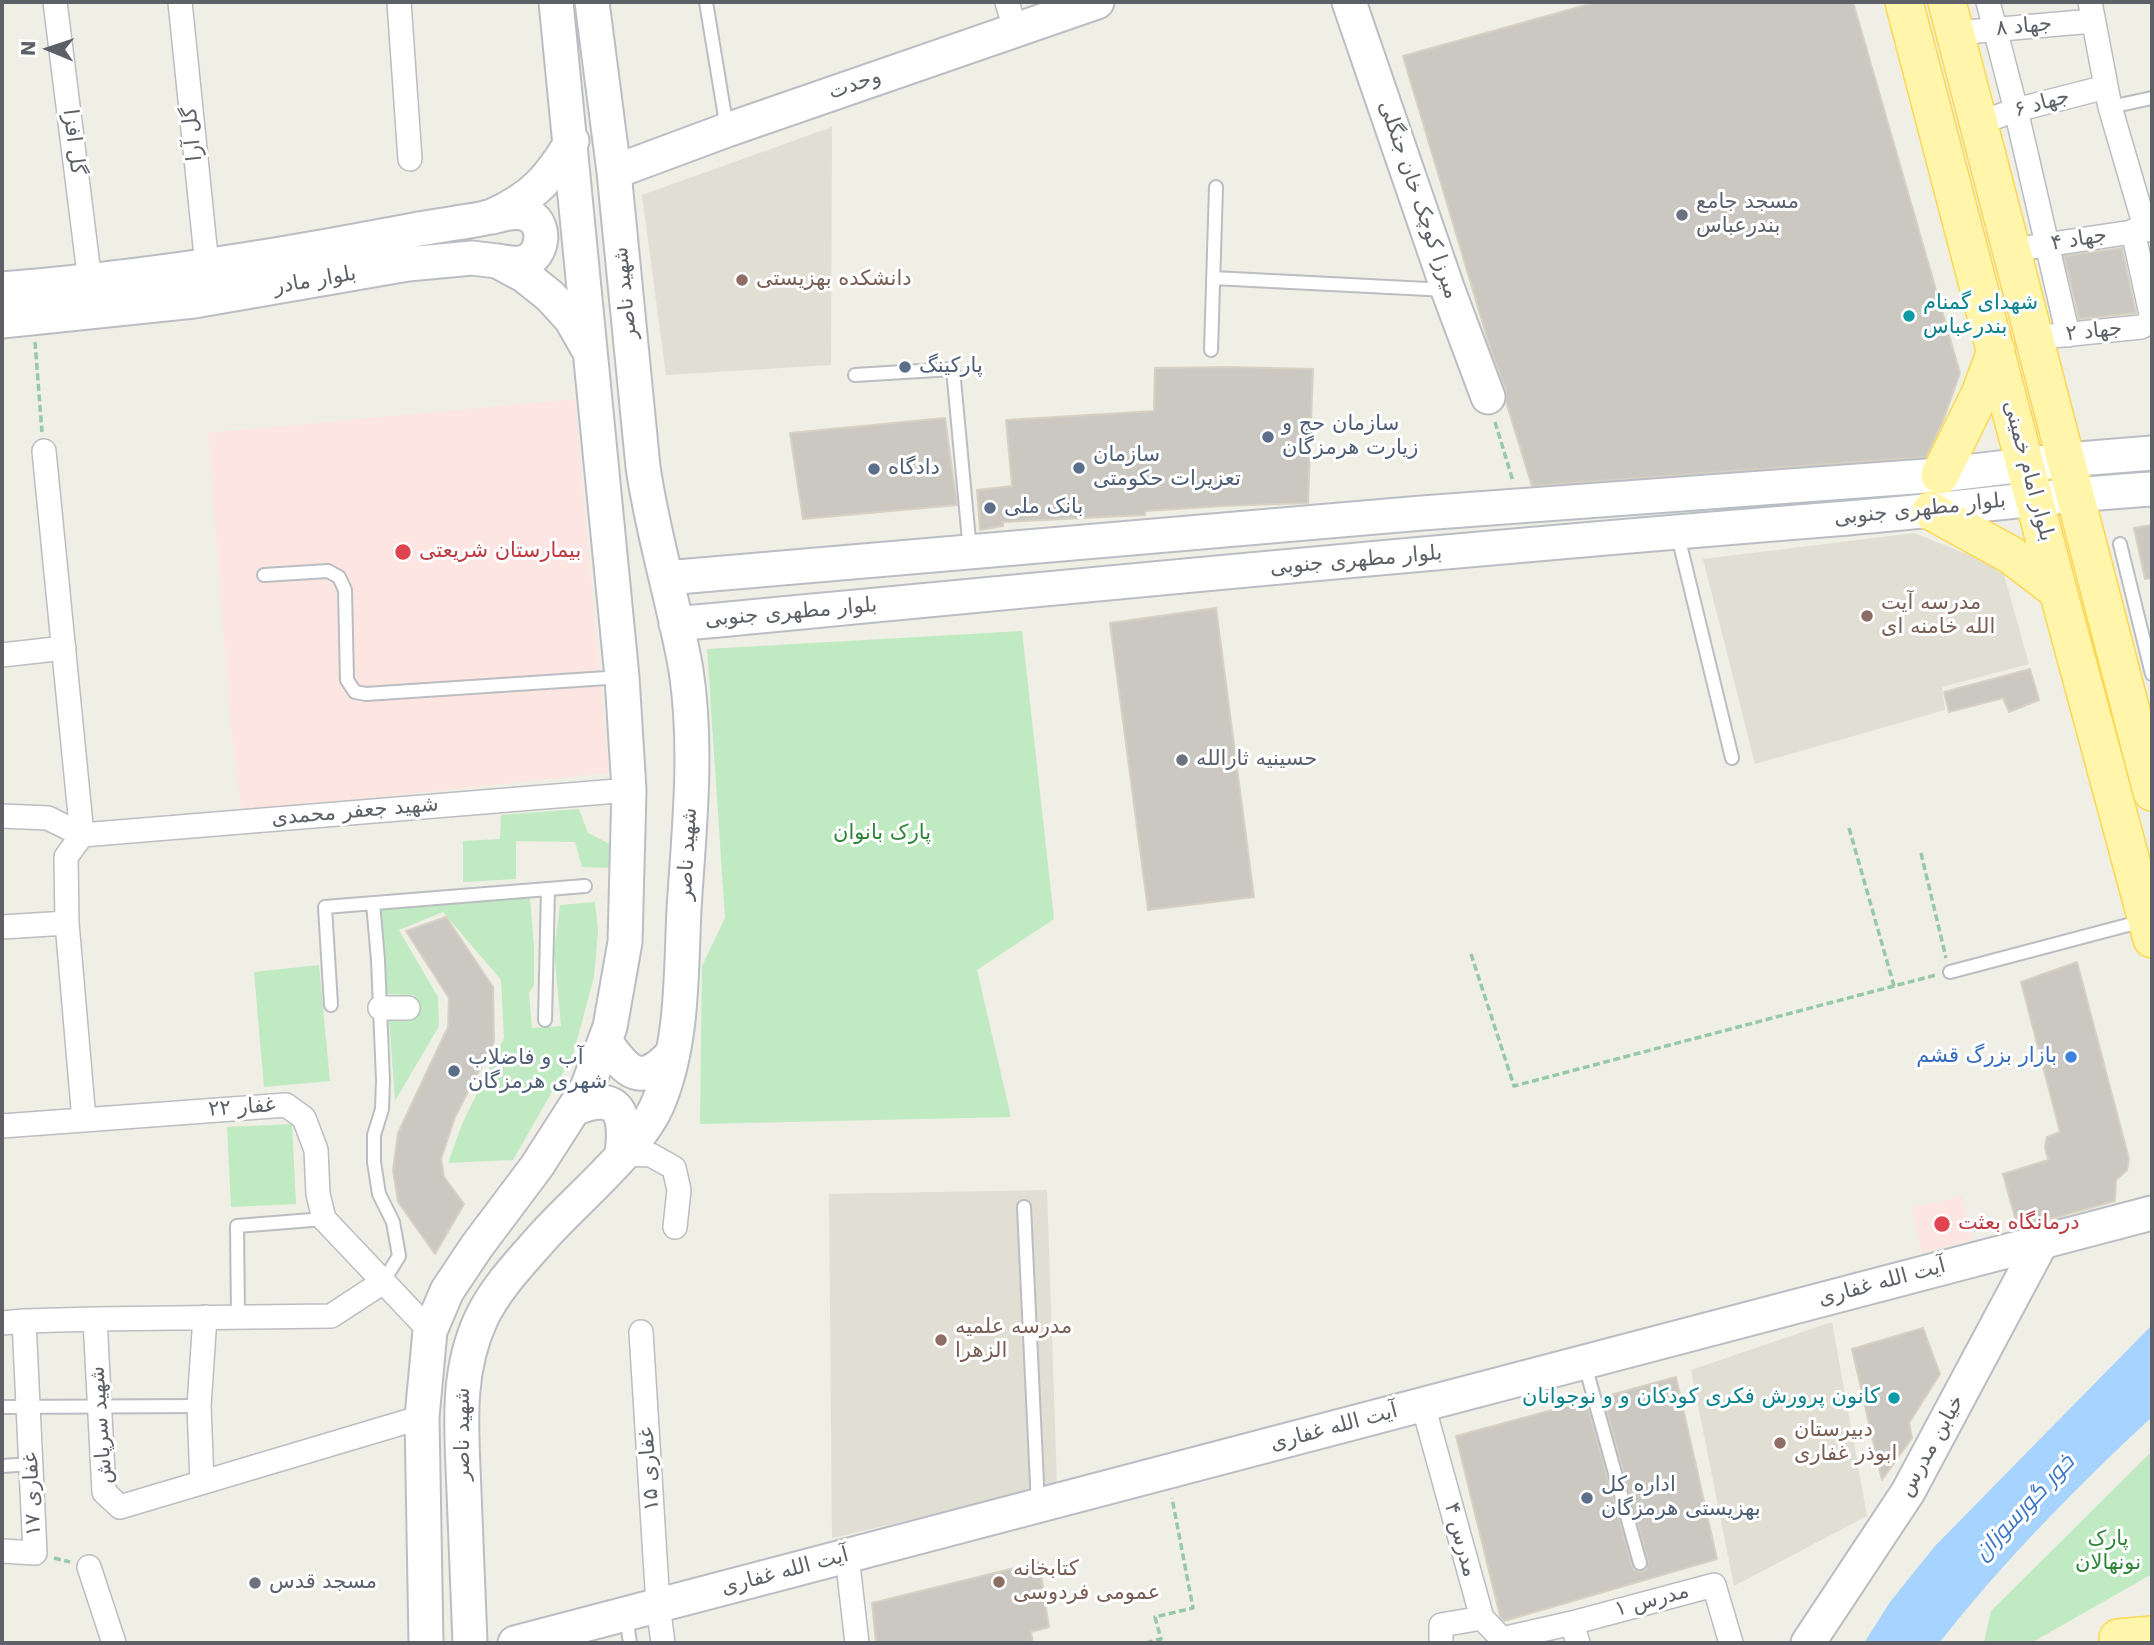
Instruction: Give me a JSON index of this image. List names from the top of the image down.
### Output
{
  "streets": {
    "main road": ["بلوار امام خمینی"],
    "street": [
      "جهاد ۸",
      "وحدت",
      "جهاد ۶",
      "گل آرا",
      "گل افزا",
      "میرزا کوچک خان جنگلی",
      "جهاد ۴",
      "بلوار مادر",
      "شهید ناصر",
      "جهاد ۲",
      "بلوار مطهری جنوبی",
      "شهید جعفر محمدی",
      "غفار ۲۲",
      "آیت الله غفاری",
      "شهید سرپاش",
      "خیابن مدرس",
      "غفاری ۱۵",
      "غفاری ۱۷",
      "مدرس ۴",
      "مدرس ۱"
    ]
  },
  "crossings": [
    ["جهاد ۸", "بلوار امام خمینی"],
    ["وحدت", "شهید ناصر"],
    ["جهاد ۶", "بلوار امام خمینی"],
    ["گل آرا", "بلوار مادر"],
    ["گل افزا", "بلوار مادر"],
    ["جهاد ۴", "بلوار امام خمینی"],
    ["بلوار مادر", "شهید ناصر"],
    ["شهید ناصر", "بلوار مطهری جنوبی"],
    ["شهید ناصر", "شهید جعفر محمدی"],
    ["شهید ناصر", "شهید سرپاش"],
    ["جهاد ۲", "بلوار امام خمینی"],
    ["بلوار امام خمینی", "بلوار مطهری جنوبی"],
    ["آیت الله غفاری", "خیابن مدرس"],
    ["آیت الله غفاری", "غفاری ۱۵"],
    ["آیت الله غفاری", "مدرس ۴"]
  ],
  "water": ["خور گورسوزان"],
  "parks": ["پارک بانوان", "پارک نونهالان"],
  "places": [
    "مسجد جامع بندرعباس",
    "دانشکده بهزیستی",
    "شهدای گمنام بندرعباس",
    "پارکینگ",
    "سازمان حج و زیارت هرمزگان",
    "سازمان تعزیرات حکومتی",
    "دادگاه",
    "بانک ملی",
    "بیمارستان شریعتی",
    "مدرسه آیت الله خامنه ای",
    "حسینیه ثارالله",
    "بازار بزرگ قشم",
    "آب و فاضلاب شهری هرمزگان",
    "درمانگاه بعثت",
    "مدرسه علمیه الزهرا",
    "کانون پرورش فکری کودکان و و نوجوانان",
    "دبیرستان ابوذر غفاری",
    "اداره کل بهزیستی هرمزگان",
    "کتابخانه عمومی فردوسی",
    "مسجد قدس"
  ],
  "north": "left"
}
